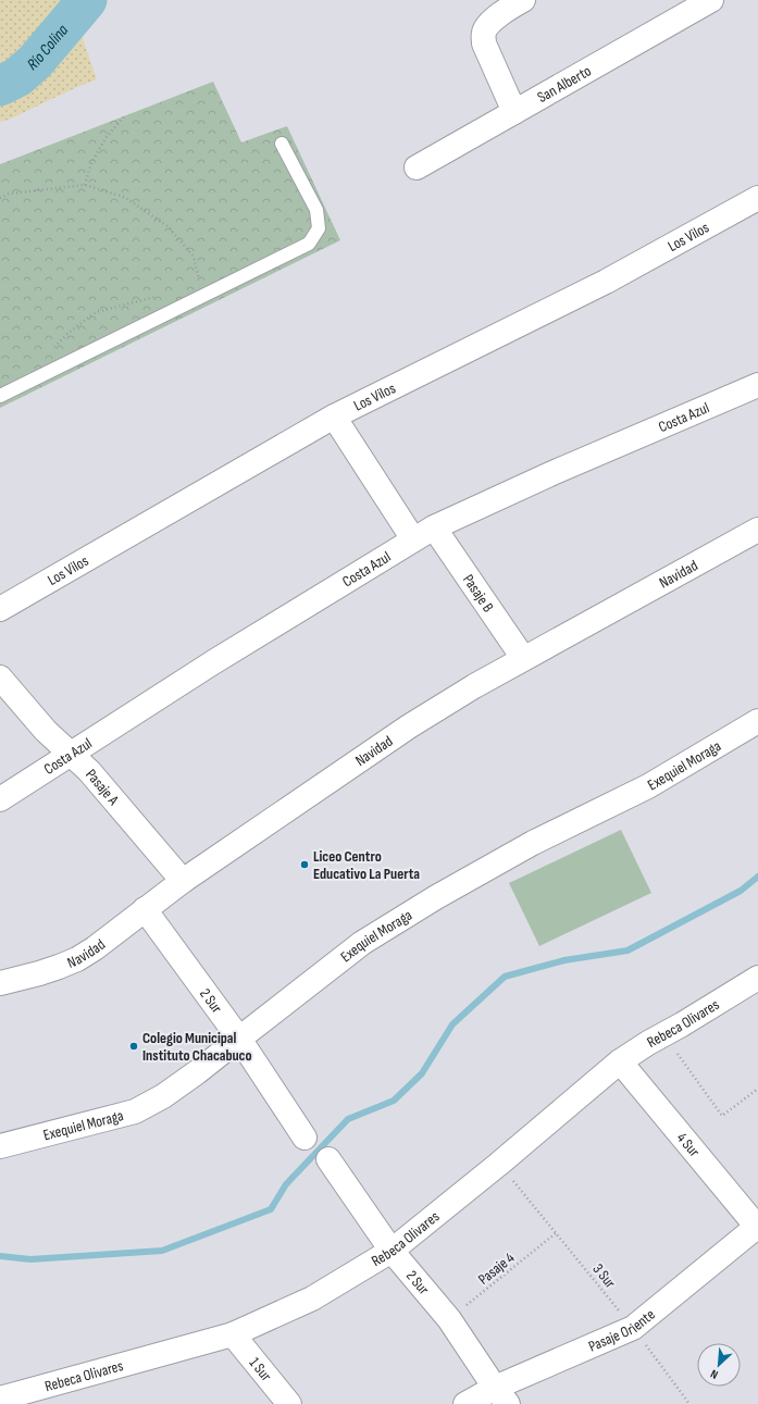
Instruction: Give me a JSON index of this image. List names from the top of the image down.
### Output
{
  "streets": {
    "street": [
      "San Alberto",
      "Los Vilos",
      "Costa Azul",
      "Navidad",
      "Pasaje B",
      "Exequiel Moraga",
      "Pasaje A",
      "2 Sur",
      "Rebeca Olivares",
      "4 Sur",
      "Pasaje Oriente",
      "1 Sur"
    ],
    "path": ["Pasaje 4", "3 Sur"]
  },
  "crossings": [
    ["Costa Azul", "Pasaje B"],
    ["Costa Azul", "Pasaje A"],
    ["Navidad", "Pasaje B"],
    ["Navidad", "Pasaje A"],
    ["Navidad", "2 Sur"],
    ["Exequiel Moraga", "2 Sur"],
    ["2 Sur", "Rebeca Olivares"],
    ["2 Sur", "Pasaje 4"],
    ["2 Sur", "Pasaje Oriente"],
    ["Rebeca Olivares", "4 Sur"],
    ["Rebeca Olivares", "3 Sur"],
    ["Rebeca Olivares", "1 Sur"],
    ["4 Sur", "Pasaje Oriente"],
    ["Pasaje 4", "3 Sur"],
    ["3 Sur", "Pasaje Oriente"]
  ],
  "water": ["Río Colina"],
  "places": ["Liceo Centro Educativo La Puerta", "Colegio Municipal Instituto Chacabuco"],
  "north": "bottom left"
}
